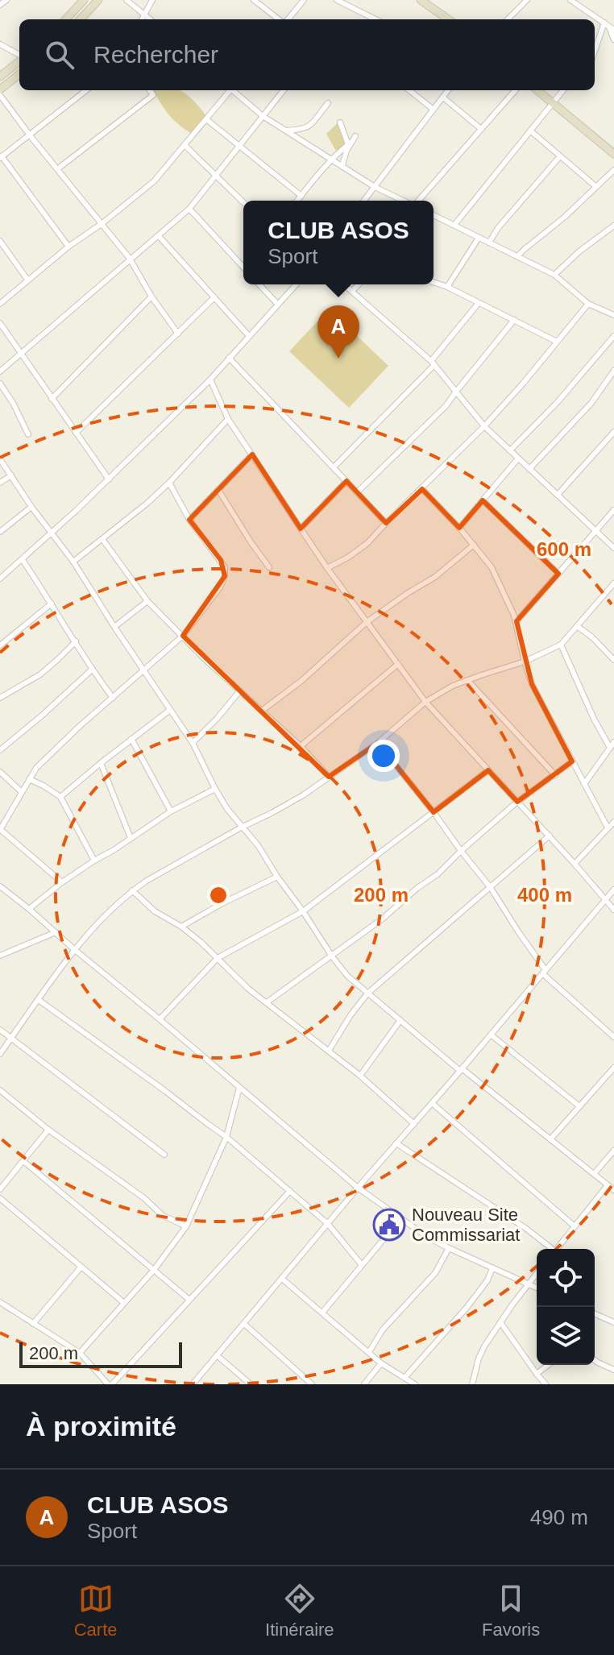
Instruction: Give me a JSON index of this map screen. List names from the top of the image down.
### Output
{
  "places": {
    "public building": ["Nouveau Site Commissariat"]
  },
  "scale_bar": "200 m",
  "page": {
    "search": "Rechercher",
    "popup": ["CLUB ASOS", "Sport"],
    "pins": "A",
    "scale": "200 m",
    "heading": "À proximité",
    "list": [
      {
        "mark": "A",
        "name": "CLUB ASOS",
        "note": "Sport",
        "value": "490 m"
      }
    ],
    "nav": ["Carte", "Itinéraire", "Favoris"]
  },
  "rings": ["600 m", "200 m", "400 m"]
}
